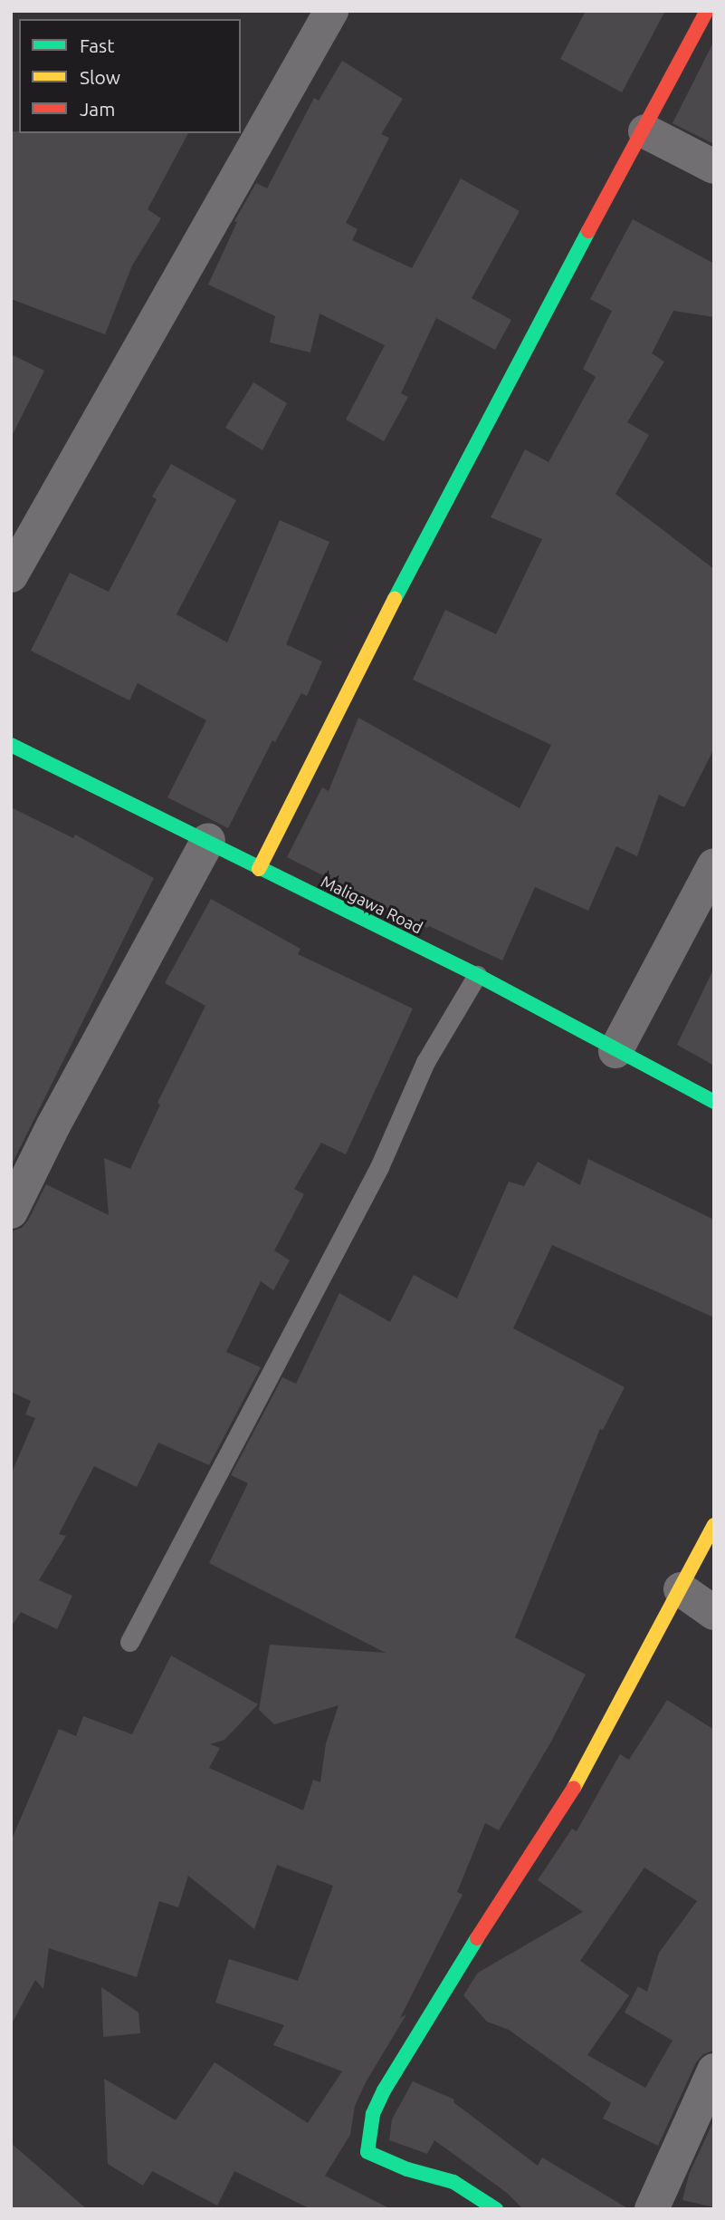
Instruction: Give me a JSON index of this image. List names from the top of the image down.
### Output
{
  "streets": {
    "street": ["Maligawa Road"]
  },
  "legend": ["Fast", "Slow", "Jam"]
}
